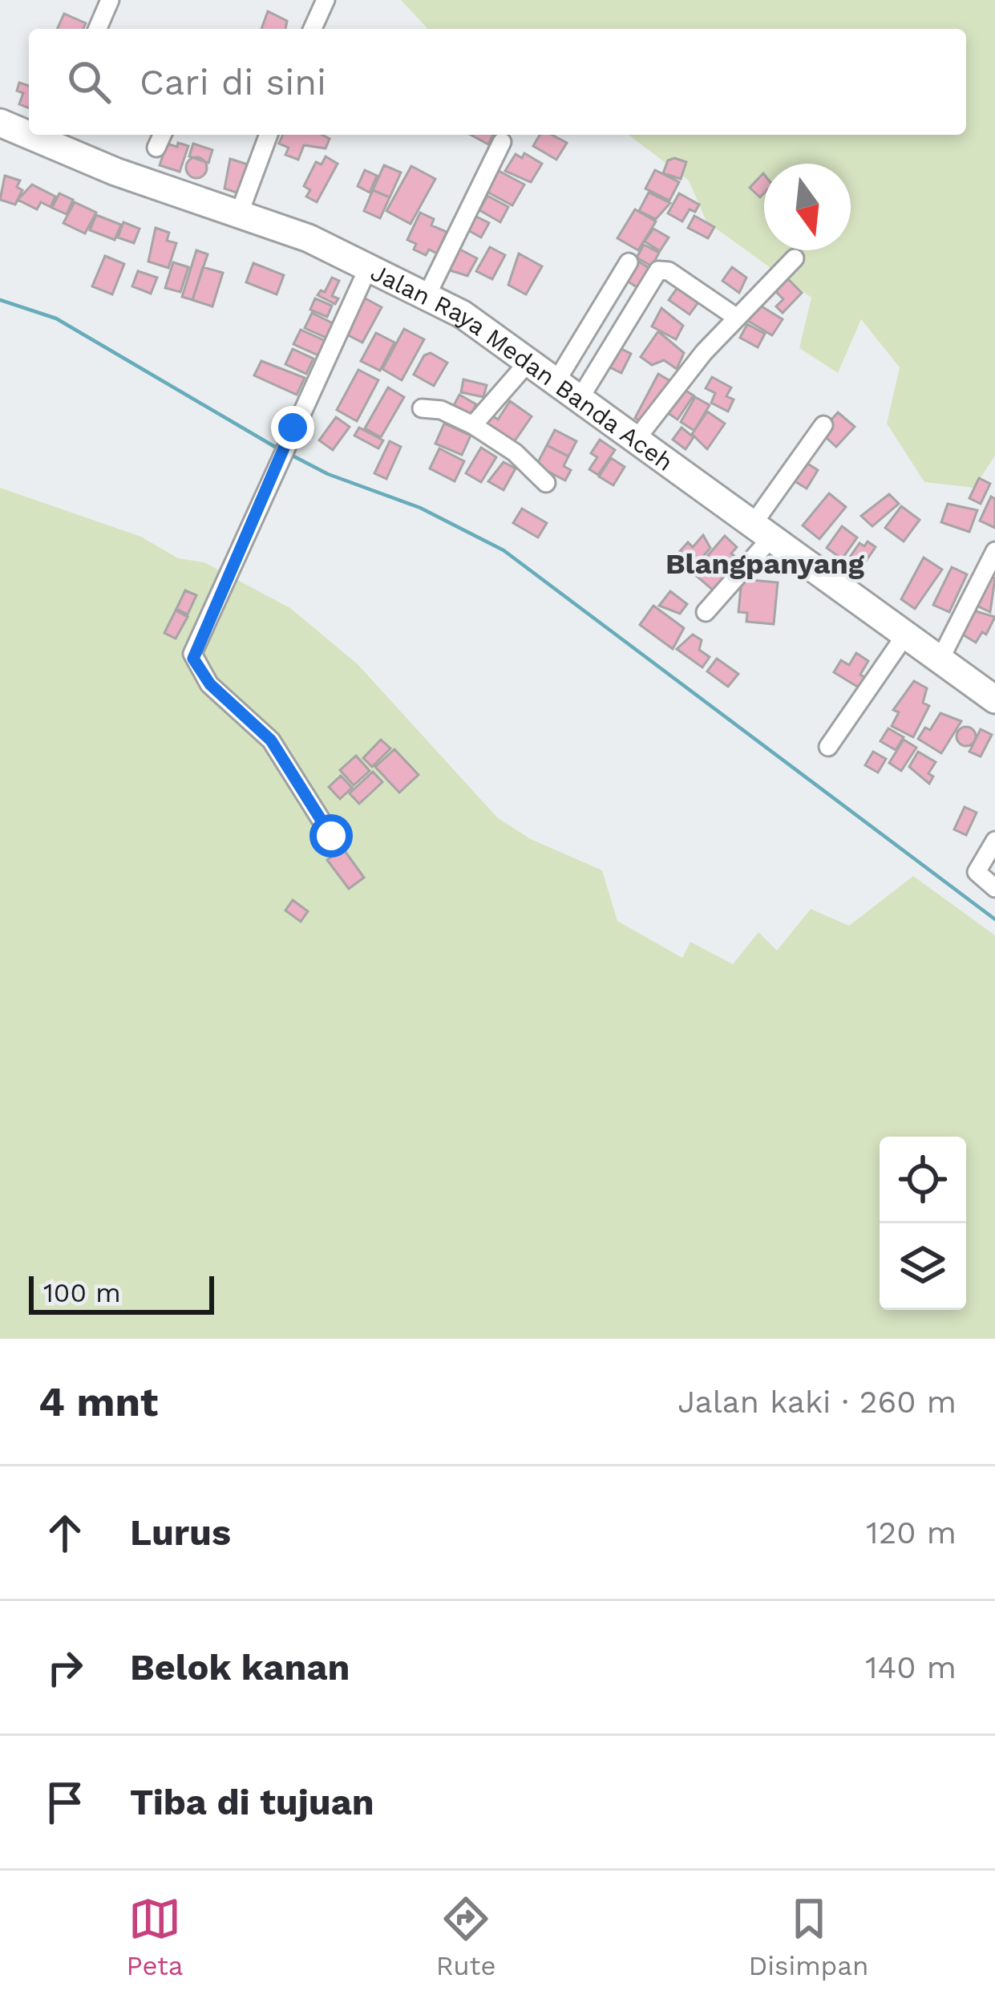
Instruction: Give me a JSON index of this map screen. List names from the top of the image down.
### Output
{
  "streets": {
    "highway": ["Jalan Raya Medan Banda Aceh"]
  },
  "districts": ["Blangpanyang"],
  "scale_bar": "100 m",
  "north": "bottom",
  "page": {
    "search": "Cari di sini",
    "scale": "100 m",
    "heading": ["4 mnt", "Jalan kaki · 260 m"],
    "list": [
      ["Lurus", "120 m"],
      ["Belok kanan", "140 m"],
      "Tiba di tujuan"
    ],
    "nav": ["Peta", "Rute", "Disimpan"]
  }
}
